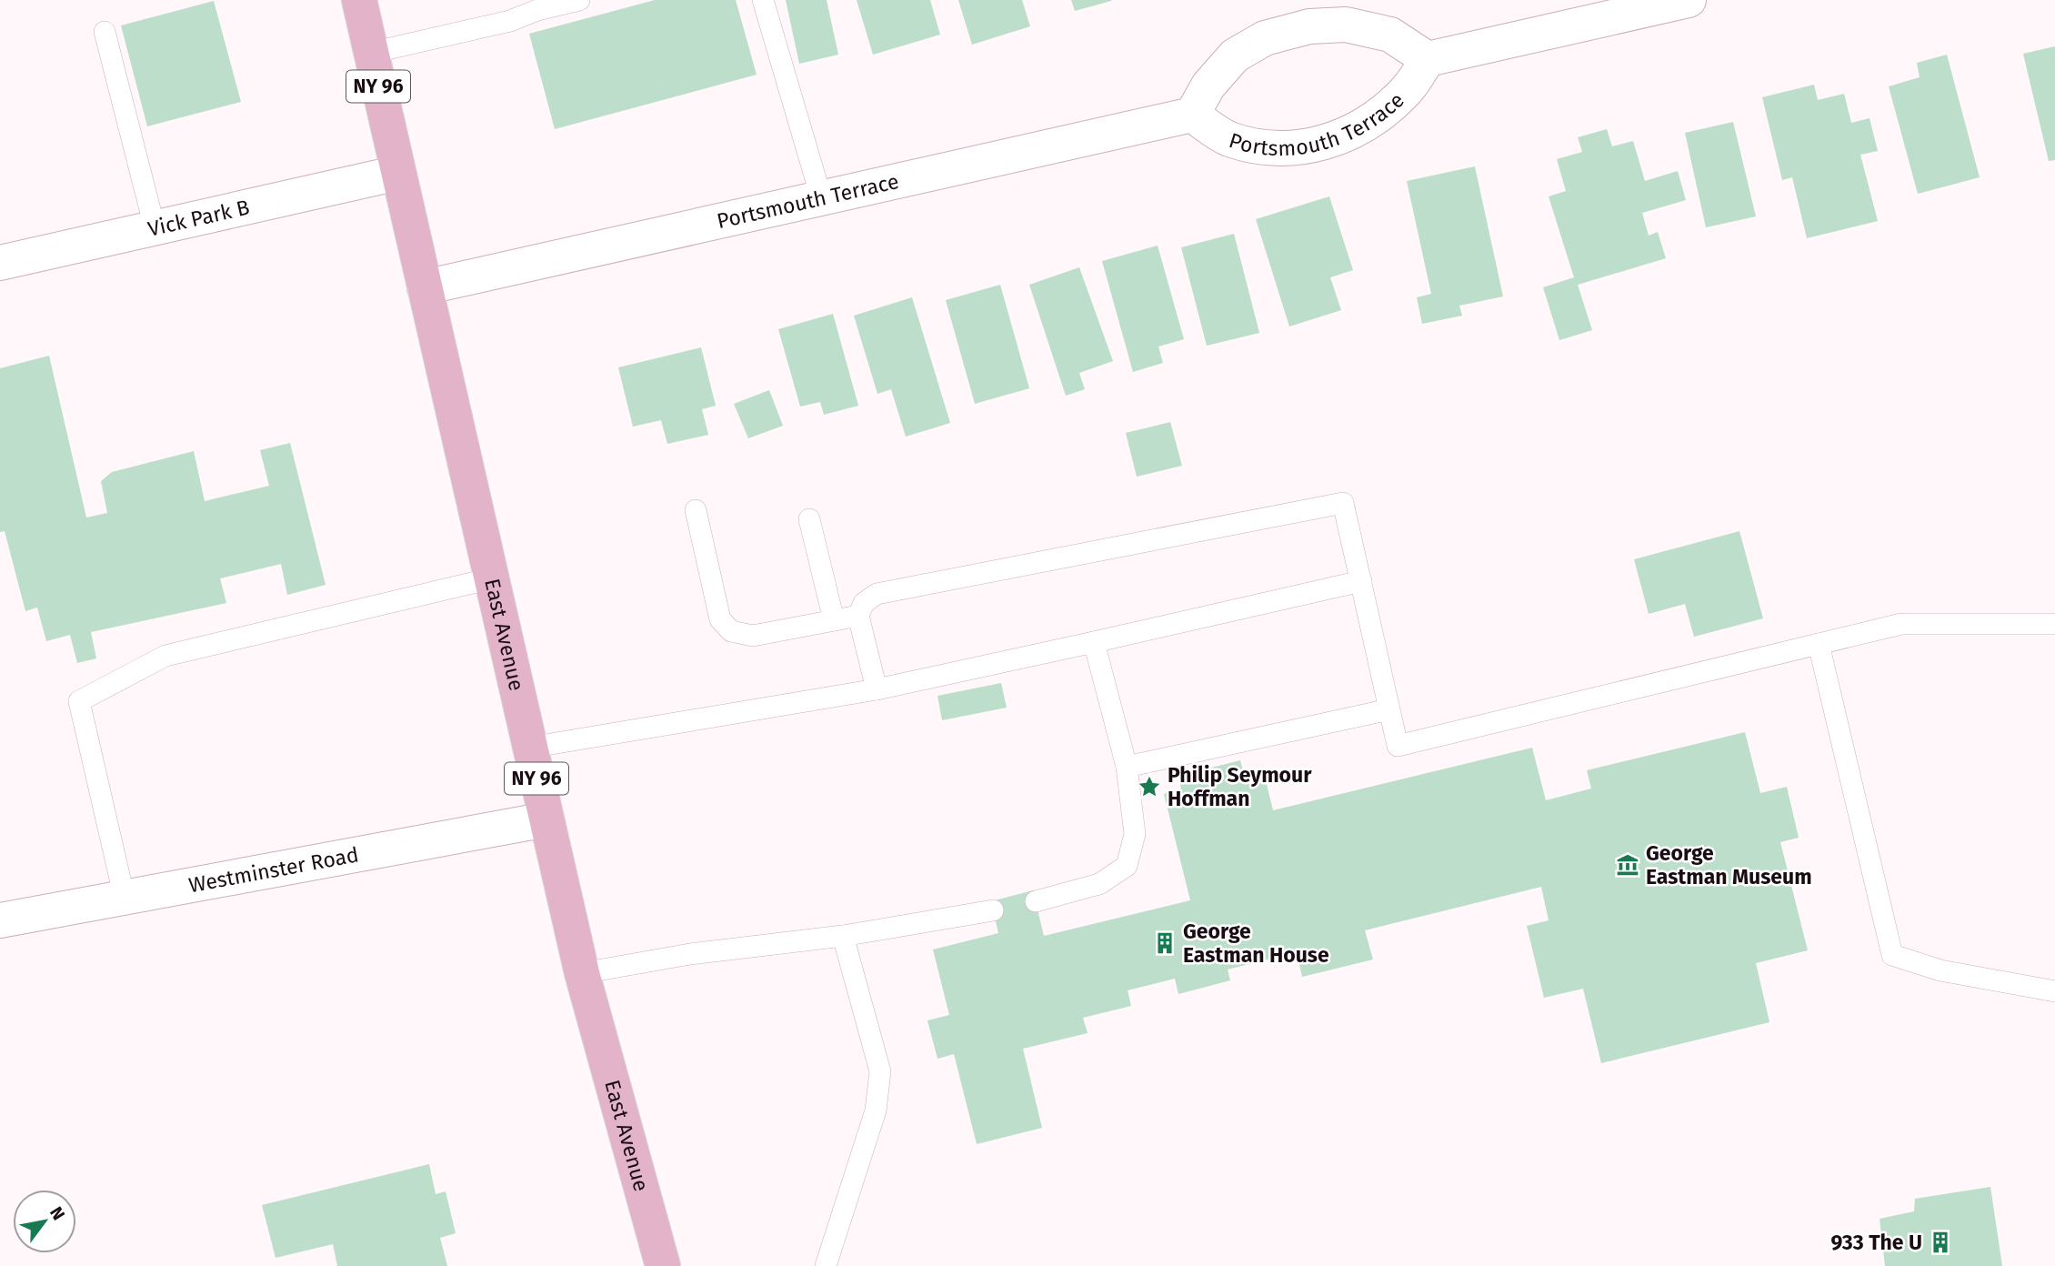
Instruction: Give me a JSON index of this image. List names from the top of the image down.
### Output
{
  "streets": {
    "main road": ["NY 96", "East Avenue"],
    "street": ["Portsmouth Terrace", "Vick Park B", "Westminster Road"]
  },
  "crossings": [
    ["Portsmouth Terrace", "East Avenue"],
    ["Vick Park B", "East Avenue"],
    ["East Avenue", "Westminster Road"]
  ],
  "places": {
    "place": ["Philip Seymour Hoffman"],
    "museum": ["George Eastman Museum"],
    "building": ["George Eastman House", "933 The U"]
  },
  "north": "top right"
}
